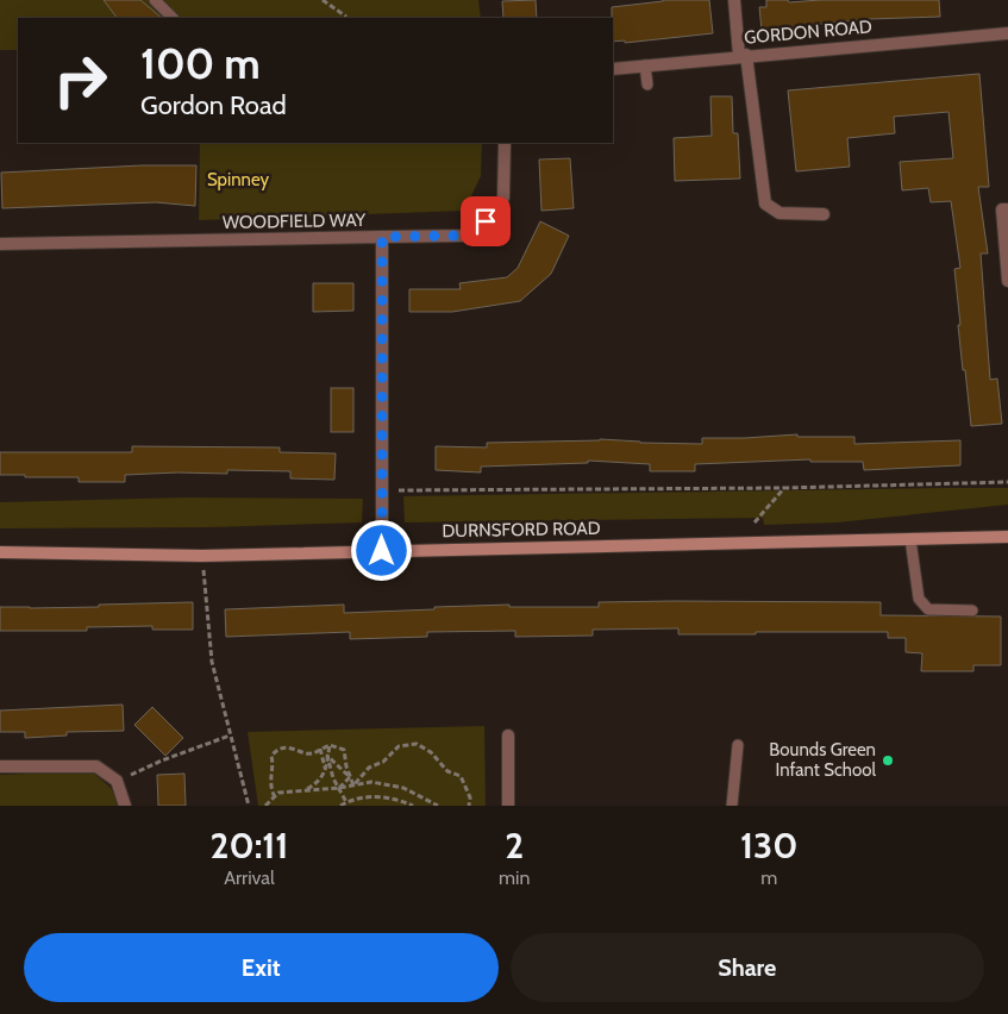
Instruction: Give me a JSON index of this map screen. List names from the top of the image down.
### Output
{
  "streets": {
    "main road": ["DURNSFORD ROAD"],
    "street": ["GORDON ROAD", "WOODFIELD WAY"]
  },
  "crossings": [
    ["WOODFIELD WAY", "DURNSFORD ROAD"]
  ],
  "parks": ["Spinney"],
  "places": ["Bounds Green Infant School"],
  "page": {
    "turn": ["100 m", "Gordon Road"],
    "eta": [
      "20:11",
      "Arrival",
      "2",
      "min",
      "130",
      "m"
    ],
    "buttons": ["Exit", "Share"]
  }
}
